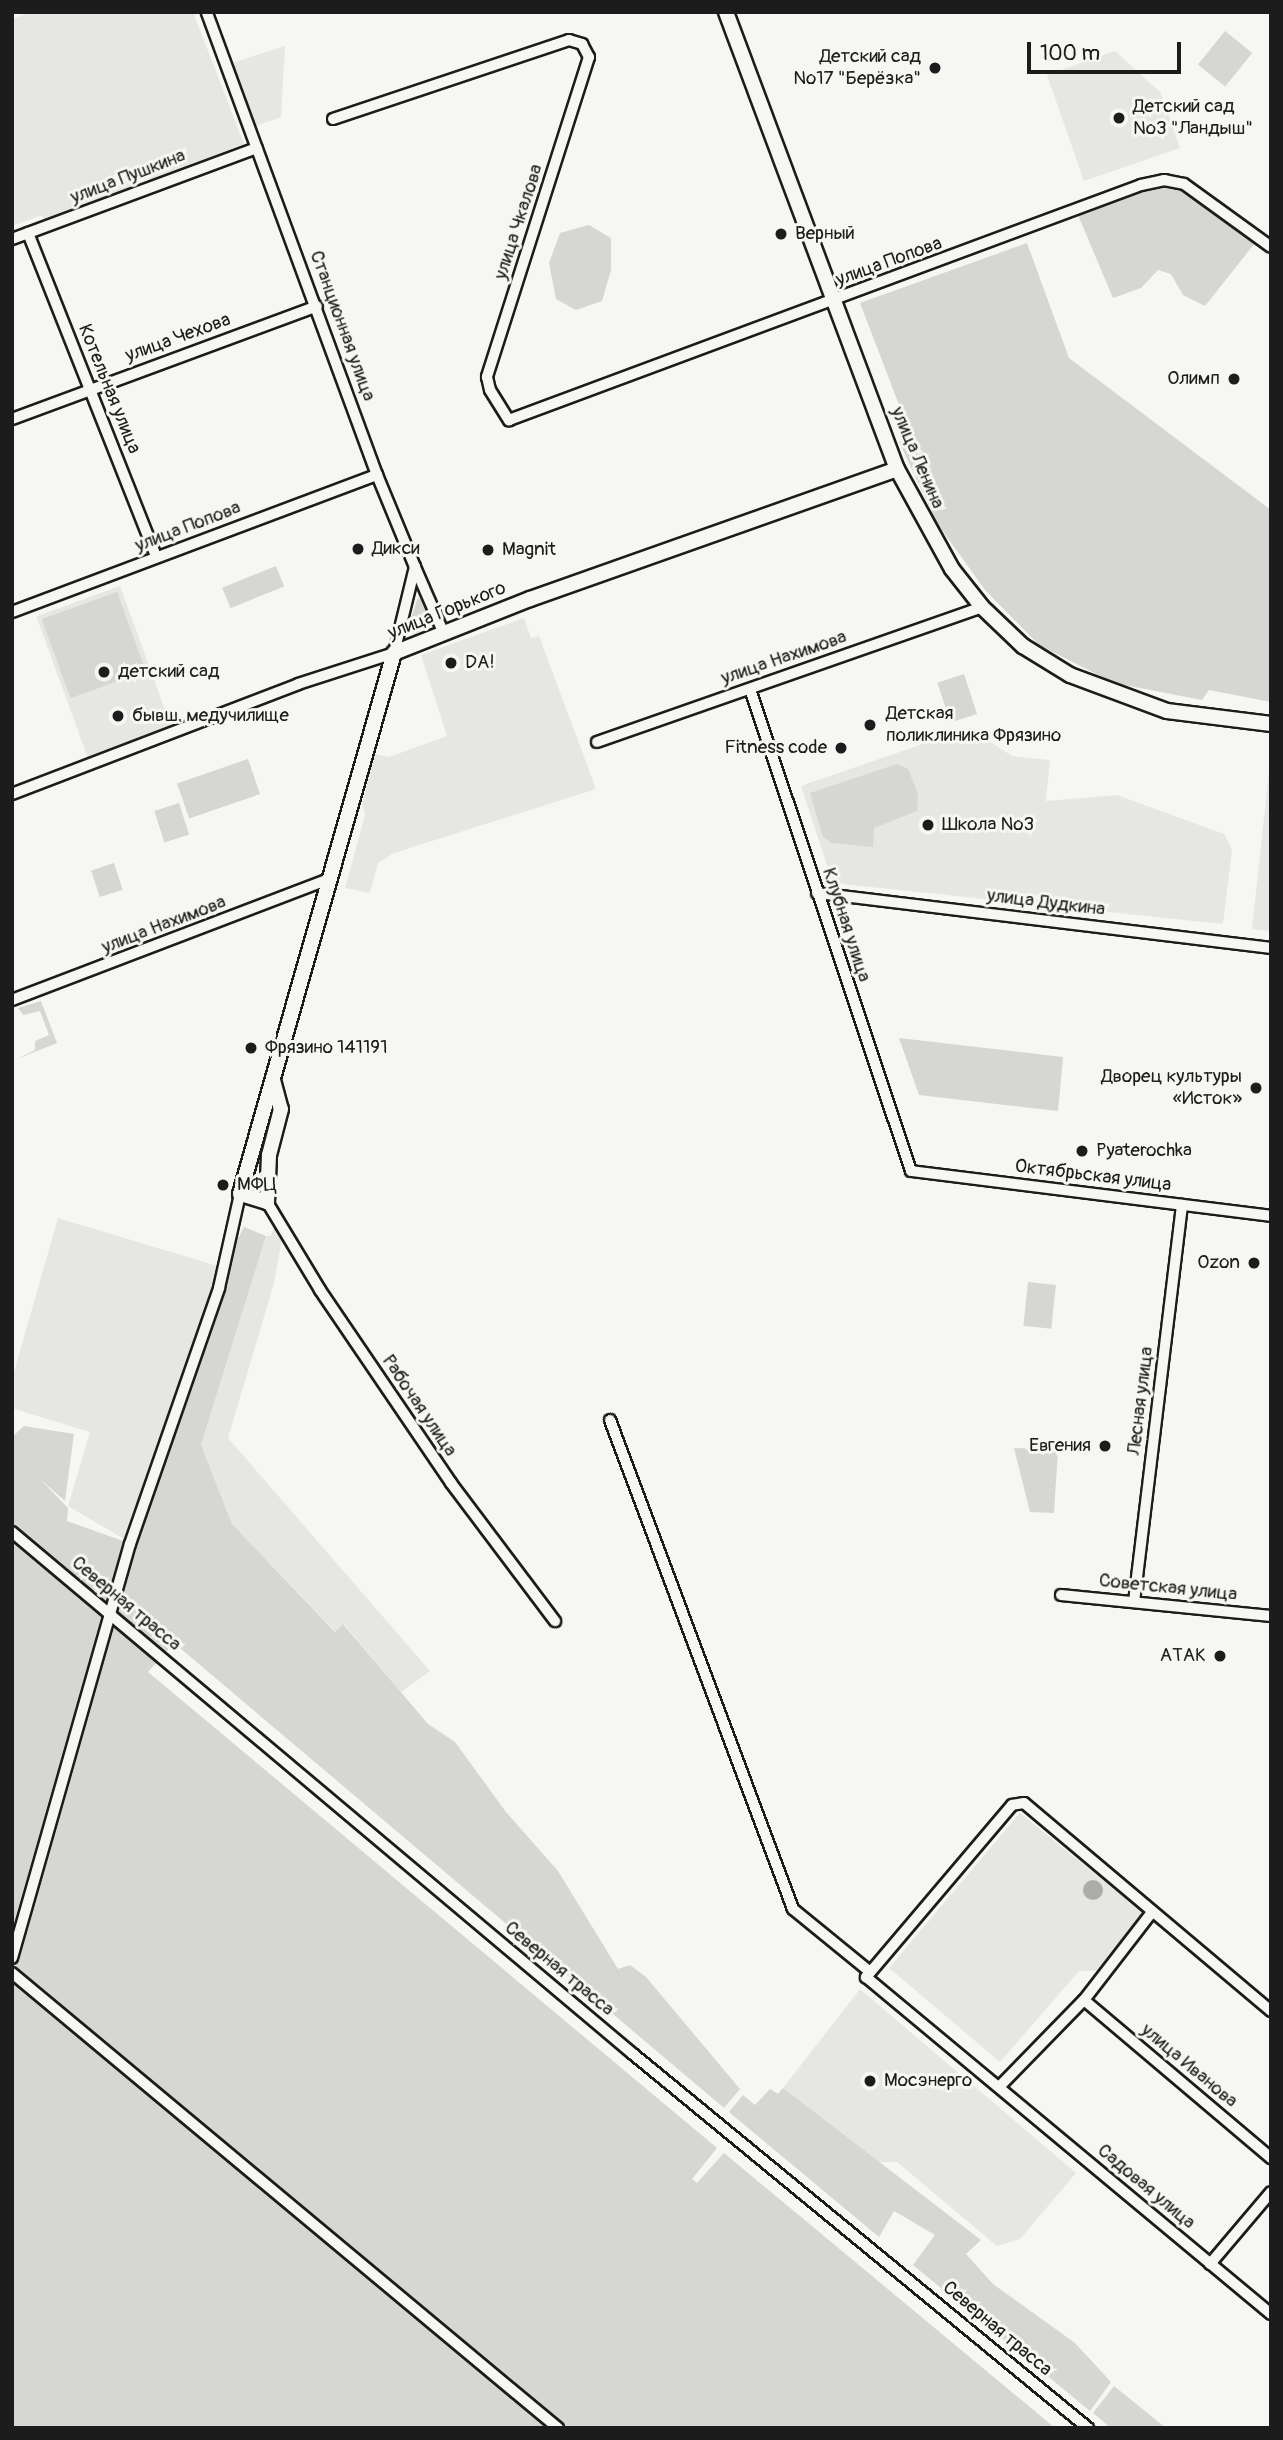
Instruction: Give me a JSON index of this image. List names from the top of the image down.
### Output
{
  "streets": {
    "street": [
      "улица Пушкина",
      "улица Чкалова",
      "улица Попова",
      "Станционная улица",
      "улица Чехова",
      "Котельная улица",
      "улица Ленина",
      "улица Горького",
      "улица Нахимова",
      "улица Дудкина",
      "Клубная улица",
      "Октябрьская улица",
      "Лесная улица",
      "Рабочая улица",
      "Советская улица",
      "Северная трасса",
      "улица Иванова",
      "Садовая улица"
    ]
  },
  "crossings": [
    ["улица Пушкина", "Станционная улица"],
    ["улица Пушкина", "Котельная улица"],
    ["улица Чкалова", "улица Попова"],
    ["улица Попова", "Станционная улица"],
    ["улица Попова", "Котельная улица"],
    ["улица Попова", "улица Ленина"],
    ["Станционная улица", "улица Чехова"],
    ["Станционная улица", "улица Горького"],
    ["улица Чехова", "Котельная улица"],
    ["улица Ленина", "улица Горького"],
    ["улица Ленина", "улица Нахимова"],
    ["улица Нахимова", "Клубная улица"],
    ["улица Дудкина", "Клубная улица"],
    ["Клубная улица", "Октябрьская улица"],
    ["Октябрьская улица", "Лесная улица"],
    ["Лесная улица", "Советская улица"]
  ],
  "places": [
    "Детский сад №17 \"Берёзка\"",
    "Детский сад №3 \"Ландыш\"",
    "Верный",
    "Олимп",
    "Дикси",
    "Magnit",
    "DA!",
    "детский сад",
    "бывш. медучилище",
    "Детская поликлиника Фрязино",
    "Fitness code",
    "Школа №3",
    "Фрязино 141191",
    "Дворец культуры «Исток»",
    "Pyaterochka",
    "МФЦ",
    "Ozon",
    "Евгения",
    "АТАК",
    "Мосэнерго"
  ],
  "scale_bar": "100 m"
}
